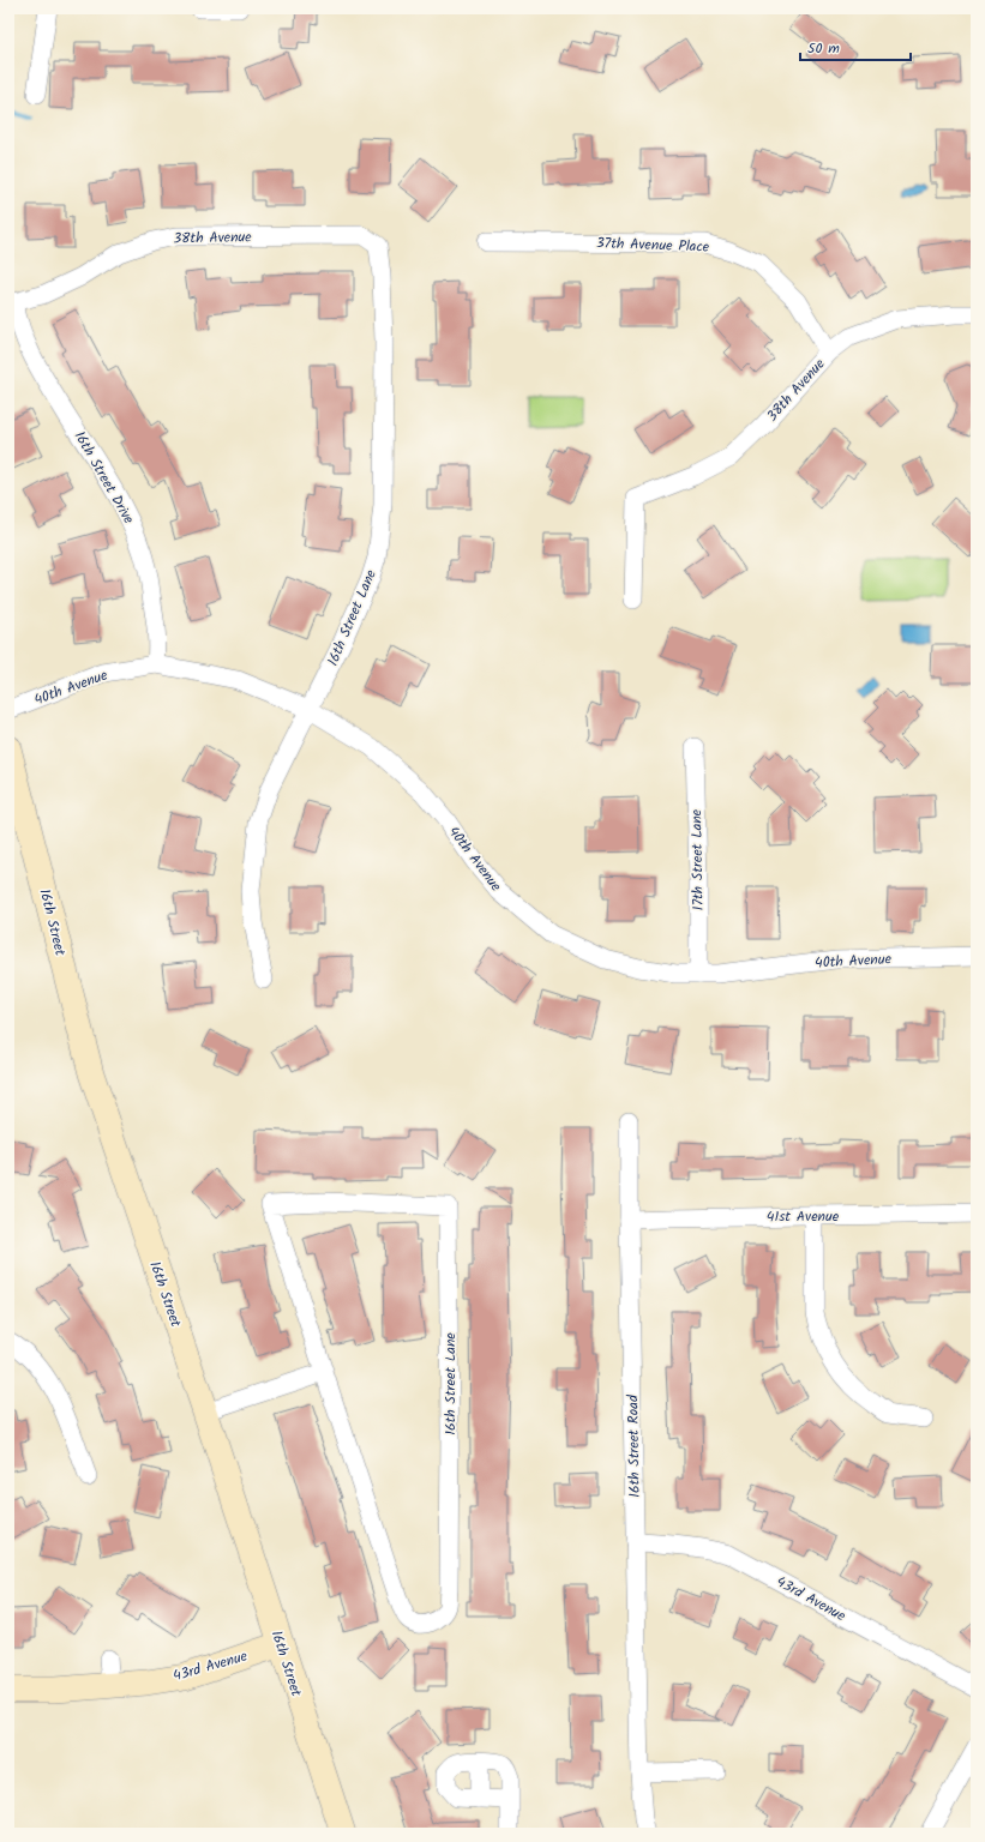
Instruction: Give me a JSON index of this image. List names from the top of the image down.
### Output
{
  "streets": {
    "main road": ["16th Street", "43rd Avenue"],
    "street": [
      "38th Avenue",
      "37th Avenue Place",
      "16th Street Drive",
      "16th Street Lane",
      "40th Avenue",
      "17th Street Lane",
      "41st Avenue",
      "16th Street Road"
    ]
  },
  "crossings": [
    ["38th Avenue", "37th Avenue Place"],
    ["38th Avenue", "16th Street Drive"],
    ["38th Avenue", "16th Street Lane"],
    ["16th Street Drive", "40th Avenue"],
    ["16th Street Lane", "40th Avenue"],
    ["40th Avenue", "17th Street Lane"],
    ["16th Street", "43rd Avenue"],
    ["41st Avenue", "16th Street Road"],
    ["16th Street Road", "43rd Avenue"]
  ],
  "scale_bar": "50 m"
}
